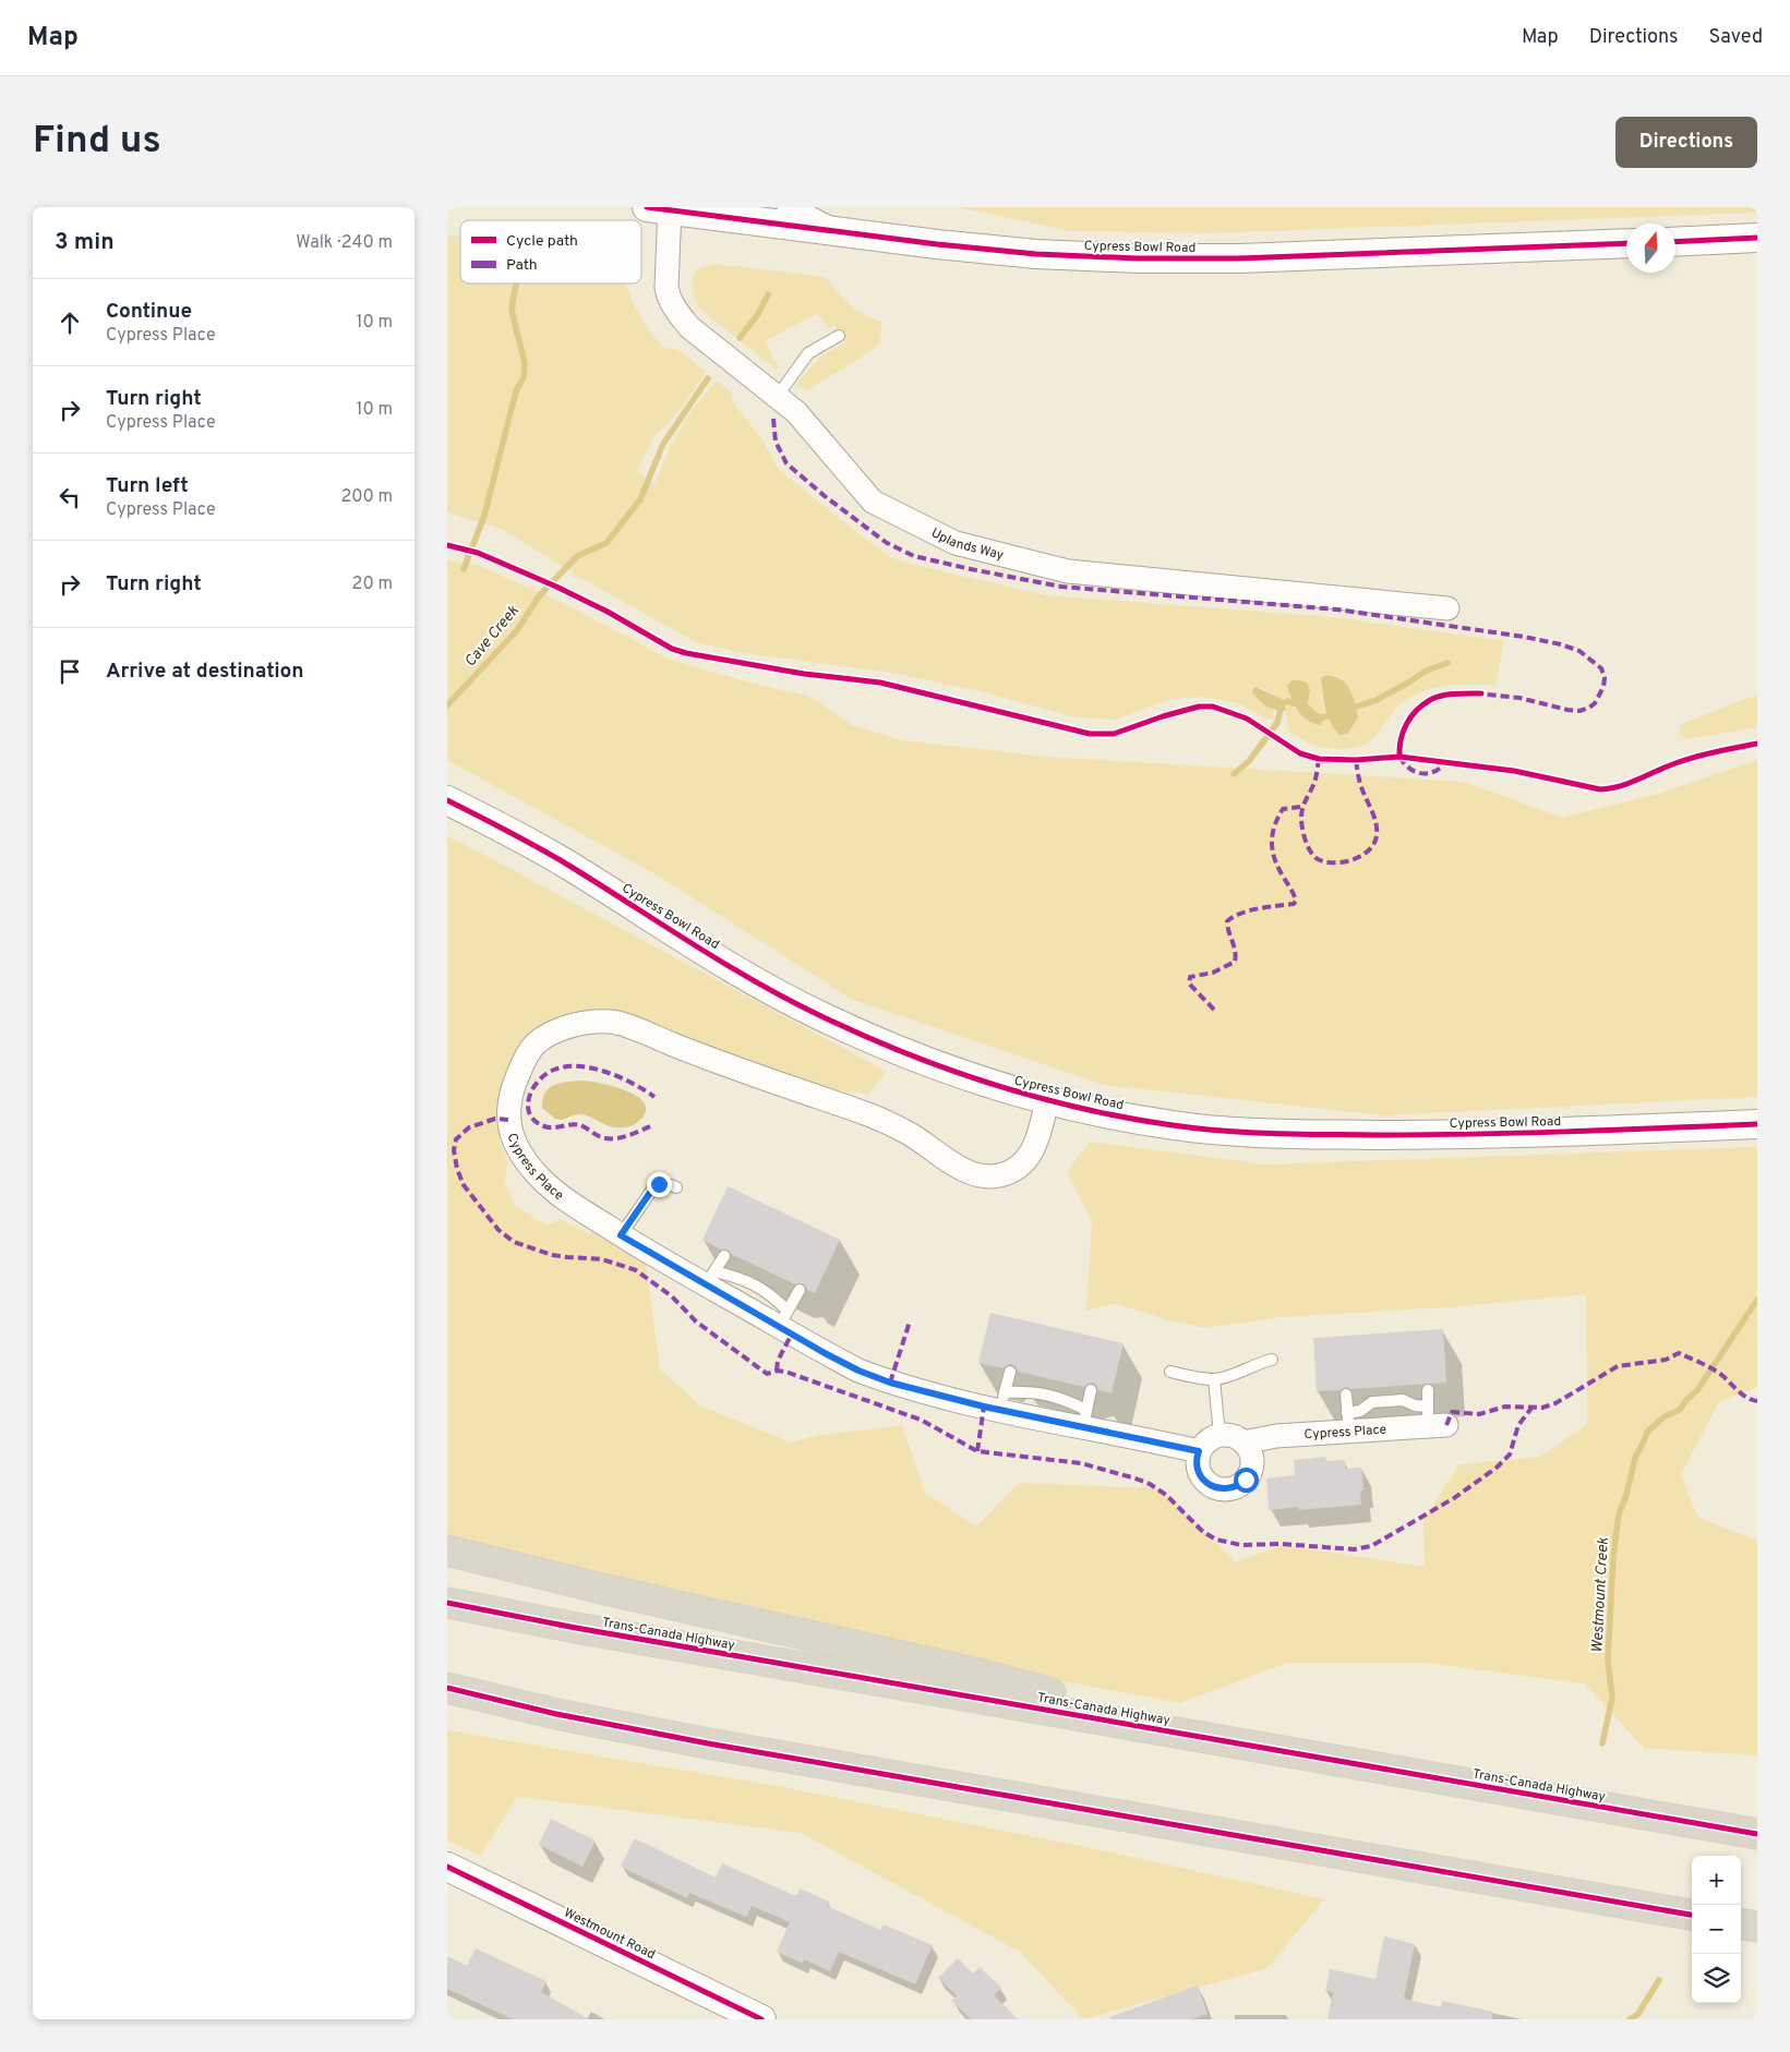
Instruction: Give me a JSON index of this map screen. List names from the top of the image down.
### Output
{
  "streets": {
    "highway": ["Trans-Canada Highway"],
    "street": [
      "Cypress Bowl Road",
      "Uplands Way",
      "Cypress Place",
      "Westmount Road"
    ]
  },
  "crossings": [
    ["Cypress Bowl Road", "Uplands Way"],
    ["Cypress Bowl Road", "Cypress Place"]
  ],
  "water": ["Cave Creek", "Westmount Creek"],
  "legend": ["Cycle path", "Path"],
  "north": "top",
  "page": {
    "header": "Map",
    "nav": ["Map", "Directions", "Saved"],
    "buttons": "Directions",
    "title": "Find us",
    "heading": ["3 min", "Walk · 240 m"],
    "list": [
      ["Continue", "Cypress Place", "10 m"],
      ["Turn right", "Cypress Place", "10 m"],
      ["Turn left", "Cypress Place", "200 m"],
      ["Turn right", "20 m"],
      "Arrive at destination"
    ],
    "map_buttons": ["+", "−"]
  }
}
